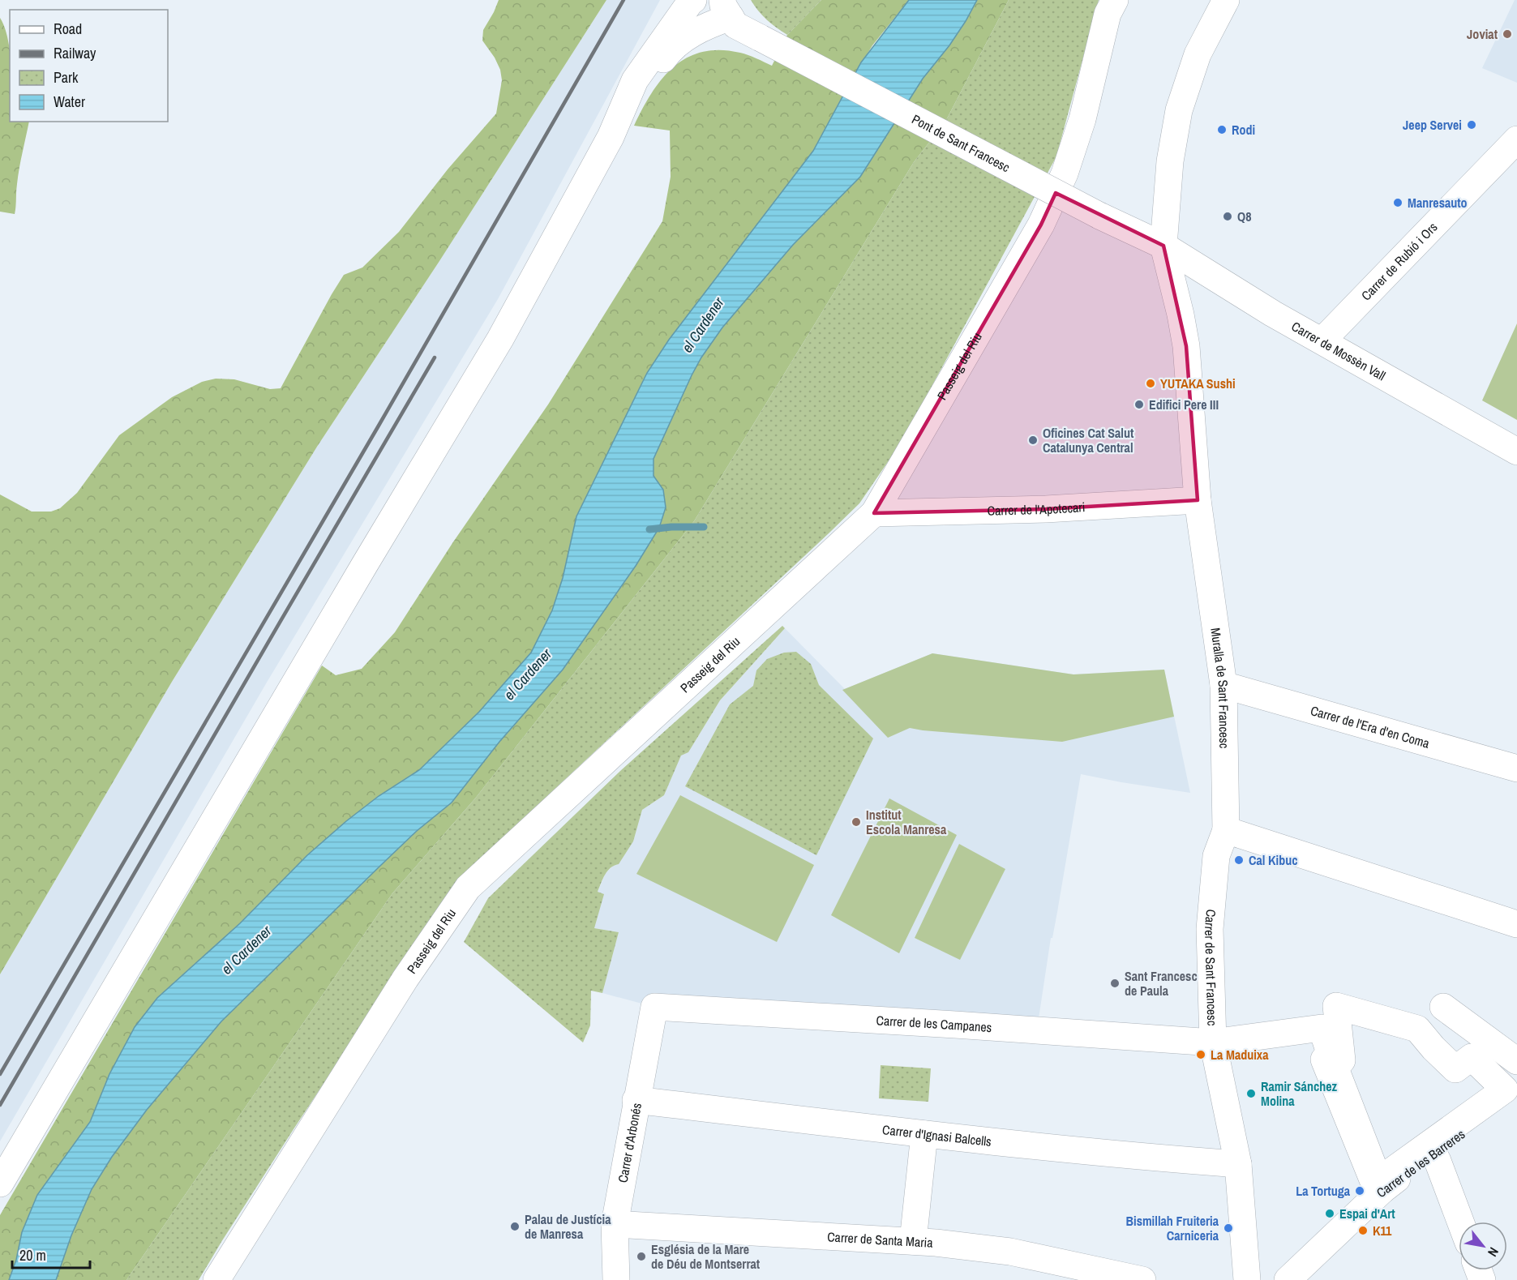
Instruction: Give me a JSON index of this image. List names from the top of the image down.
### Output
{
  "streets": {
    "street": [
      "Pont de Sant Francesc",
      "Carrer de Rubió i Ors",
      "Carrer de Mossèn Vall",
      "Passeig del Riu",
      "Carrer de l'Apotecari",
      "Muralla de Sant Francesc",
      "Carrer de l'Era d'en Coma",
      "Carrer de Sant Francesc",
      "Carrer de les Campanes",
      "Carrer d'Ignasi Balcells",
      "Carrer d'Arbonés",
      "Carrer de les Barreres",
      "Carrer de Santa Maria"
    ]
  },
  "crossings": [
    ["Pont de Sant Francesc", "Carrer de Mossèn Vall"],
    ["Pont de Sant Francesc", "Muralla de Sant Francesc"],
    ["Carrer de Rubió i Ors", "Carrer de Mossèn Vall"],
    ["Carrer de Mossèn Vall", "Muralla de Sant Francesc"],
    ["Passeig del Riu", "Carrer de l'Apotecari"],
    ["Carrer de l'Apotecari", "Muralla de Sant Francesc"],
    ["Muralla de Sant Francesc", "Carrer de l'Era d'en Coma"],
    ["Muralla de Sant Francesc", "Carrer de Sant Francesc"],
    ["Carrer de Sant Francesc", "Carrer de les Campanes"],
    ["Carrer de Sant Francesc", "Carrer d'Ignasi Balcells"],
    ["Carrer de les Campanes", "Carrer d'Arbonés"],
    ["Carrer d'Ignasi Balcells", "Carrer d'Arbonés"],
    ["Carrer d'Arbonés", "Carrer de Santa Maria"]
  ],
  "water": ["el Cardener"],
  "places": [
    "Joviat",
    "Jeep Servei",
    "Rodi",
    "Manresauto",
    "Q8",
    "YUTAKA Sushi",
    "Edifici Pere III",
    "Oficines Cat Salut Catalunya Central",
    "Institut Escola Manresa",
    "Cal Kibuc",
    "Sant Francesc de Paula",
    "La Maduixa",
    "Ramir Sánchez Molina",
    "La Tortuga",
    "Espai d'Art",
    "Palau de Justícia de Manresa",
    "Bismillah Fruiteria Carniceria",
    "K11",
    "Església de la Mare de Déu de Montserrat"
  ],
  "legend": [
    "Road",
    "Railway",
    "Park",
    "Water"
  ],
  "scale_bar": "20 m",
  "north": "bottom right"
}
